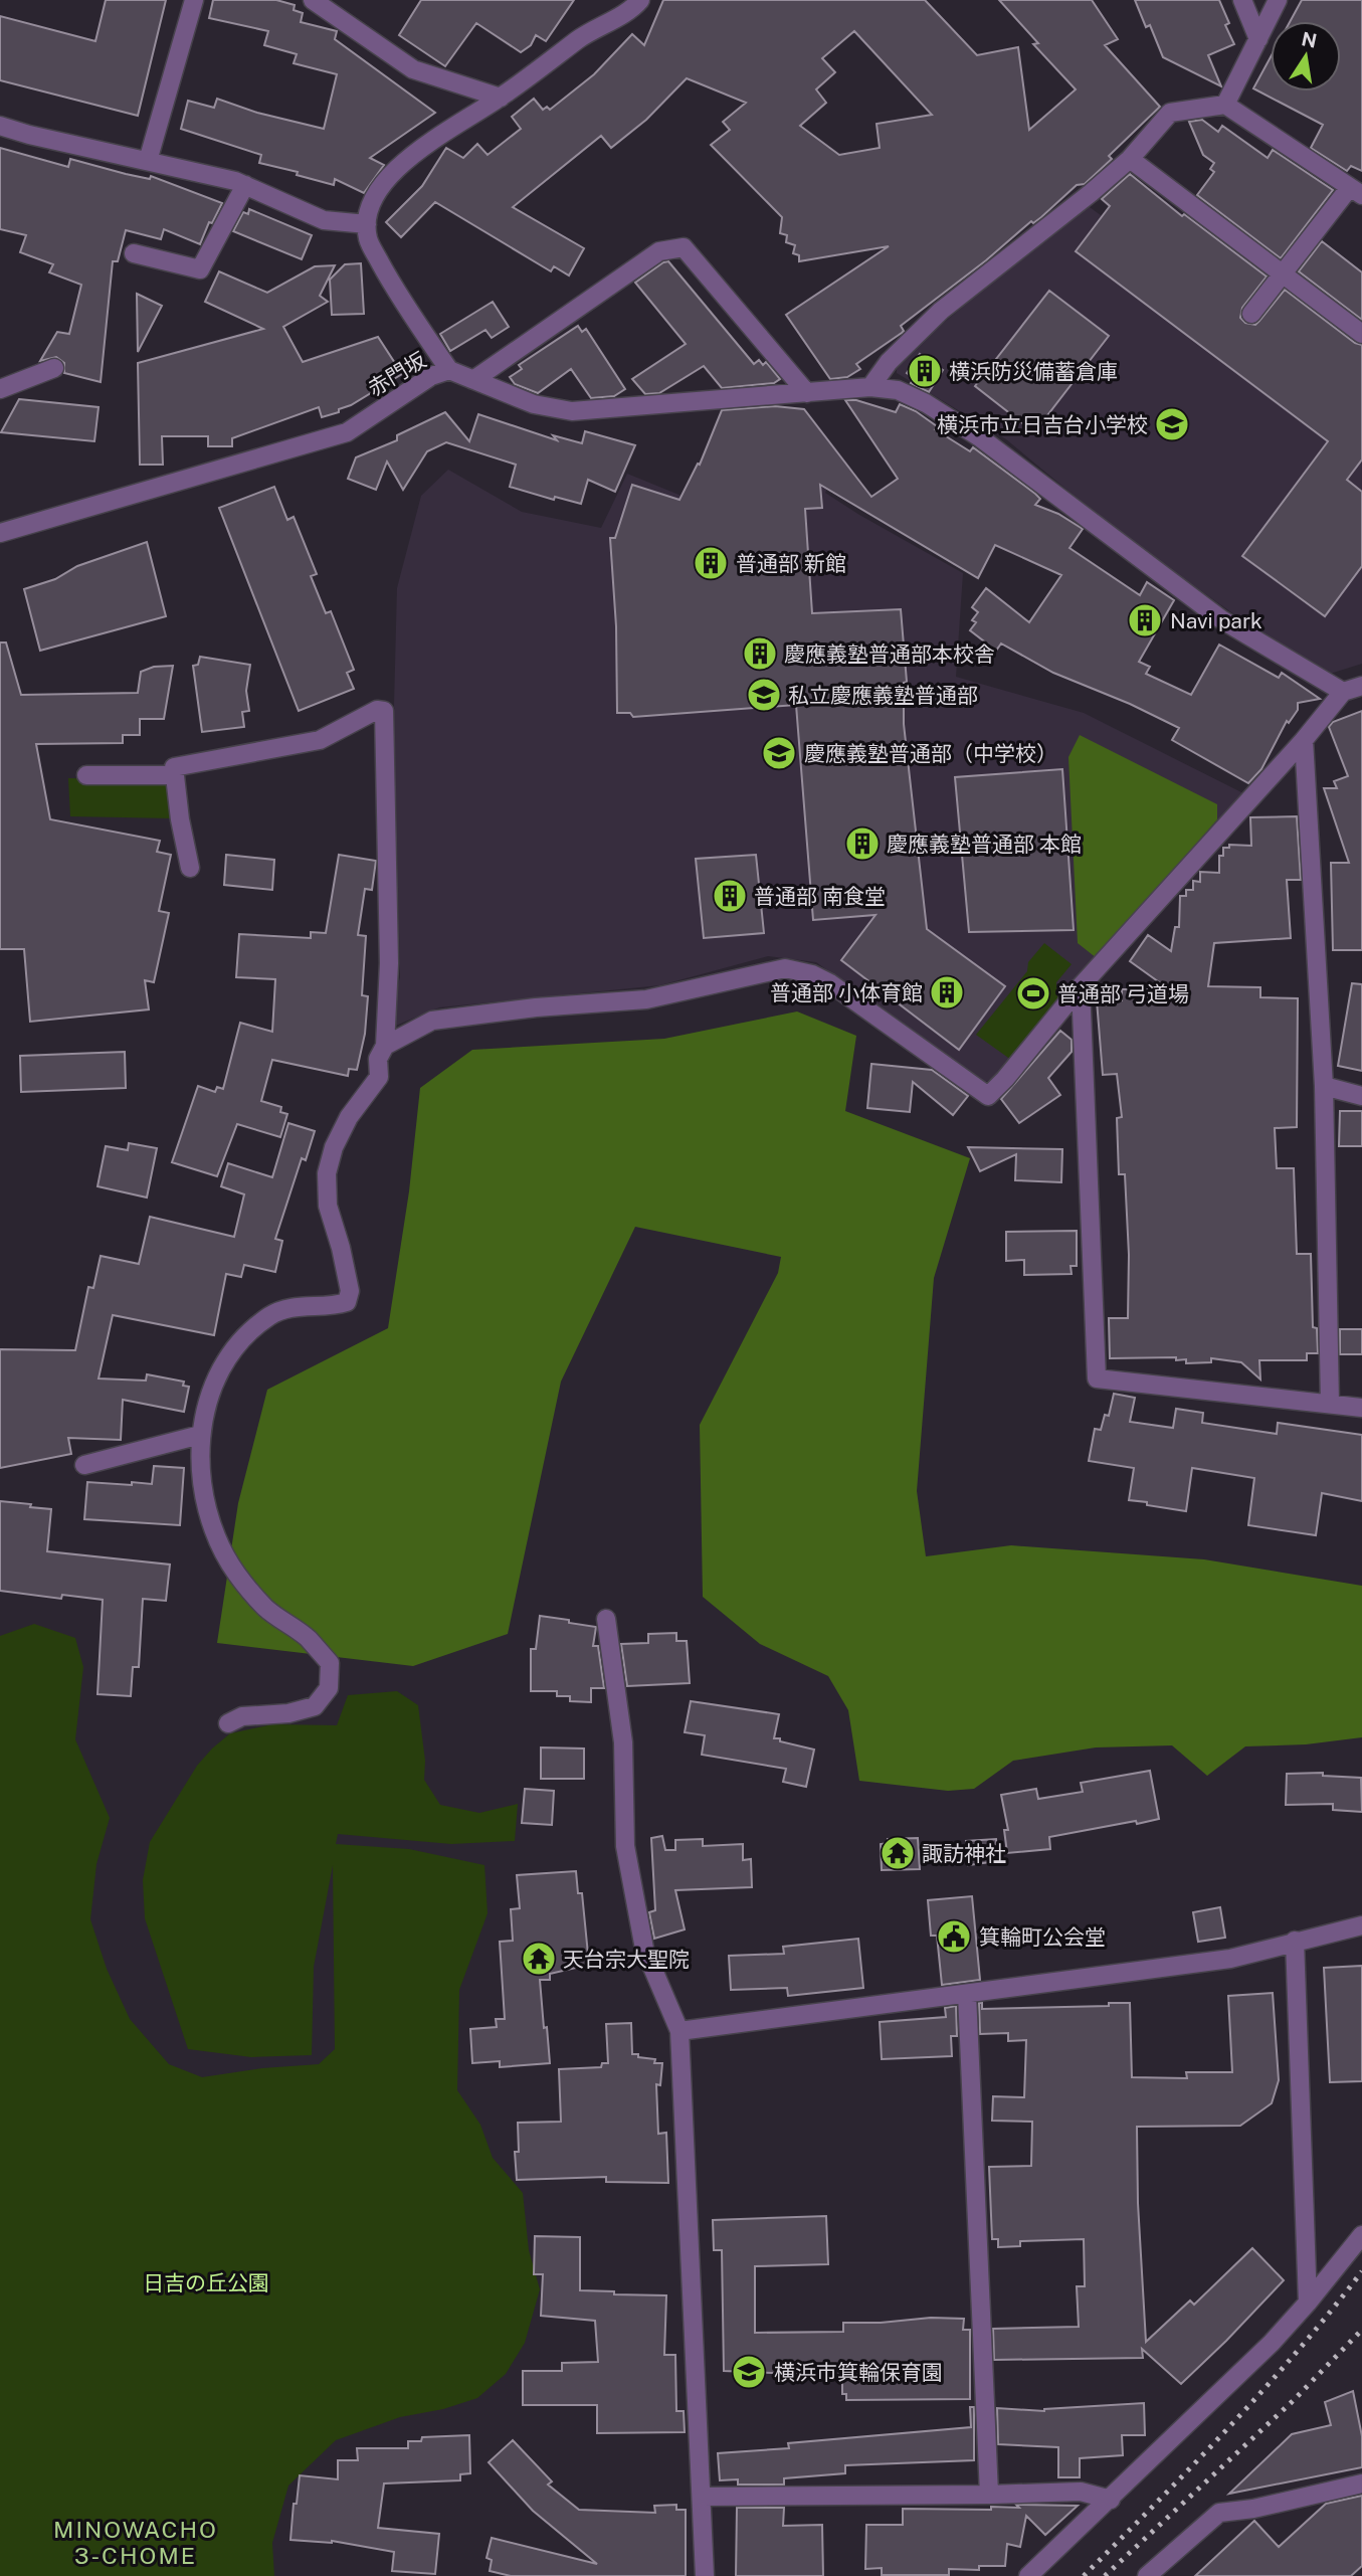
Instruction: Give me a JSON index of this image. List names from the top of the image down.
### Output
{
  "streets": {
    "street": ["赤門坂"]
  },
  "districts": ["MINOWACHO 3-CHOME"],
  "parks": ["日吉の丘公園"],
  "places": {
    "building": [
      "横浜防災備蓄倉庫",
      "普通部 新館",
      "Navi park",
      "慶應義塾普通部本校舎",
      "慶應義塾普通部 本館",
      "普通部 南食堂",
      "普通部 小体育館"
    ],
    "school or university": [
      "横浜市立日吉台小学校",
      "私立慶應義塾普通部",
      "慶應義塾普通部（中学校）",
      "横浜市箕輪保育園"
    ],
    "sports": ["普通部 弓道場"],
    "temple": ["諏訪神社", "天台宗大聖院"],
    "public building": ["箕輪町公会堂"]
  },
  "north": "top"
}
